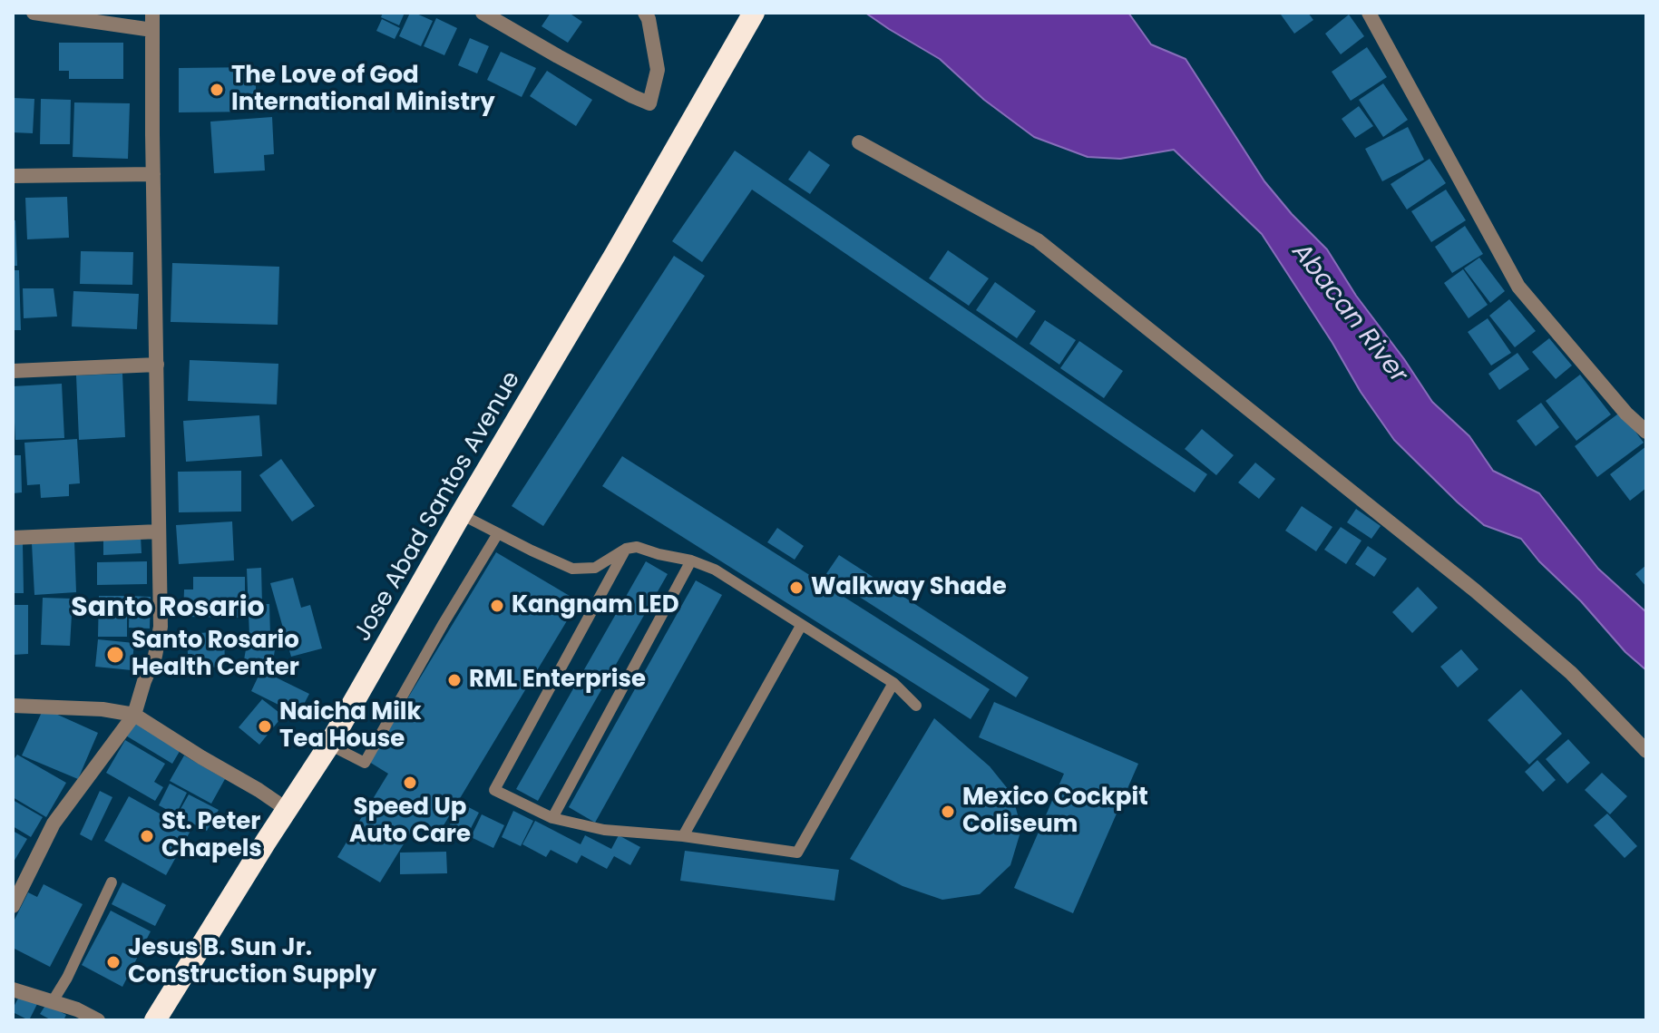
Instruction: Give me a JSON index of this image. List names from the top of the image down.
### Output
{
  "streets": {
    "highway": ["Jose Abad Santos Avenue"]
  },
  "districts": ["Santo Rosario"],
  "water": ["Abacan River"],
  "places": [
    "The Love of God International Ministry",
    "Walkway Shade",
    "Kangnam LED",
    "Santo Rosario Health Center",
    "RML Enterprise",
    "Naicha Milk Tea House",
    "Speed Up Auto Care",
    "Mexico Cockpit Coliseum",
    "St. Peter Chapels",
    "Jesus B. Sun Jr. Construction Supply"
  ]
}
